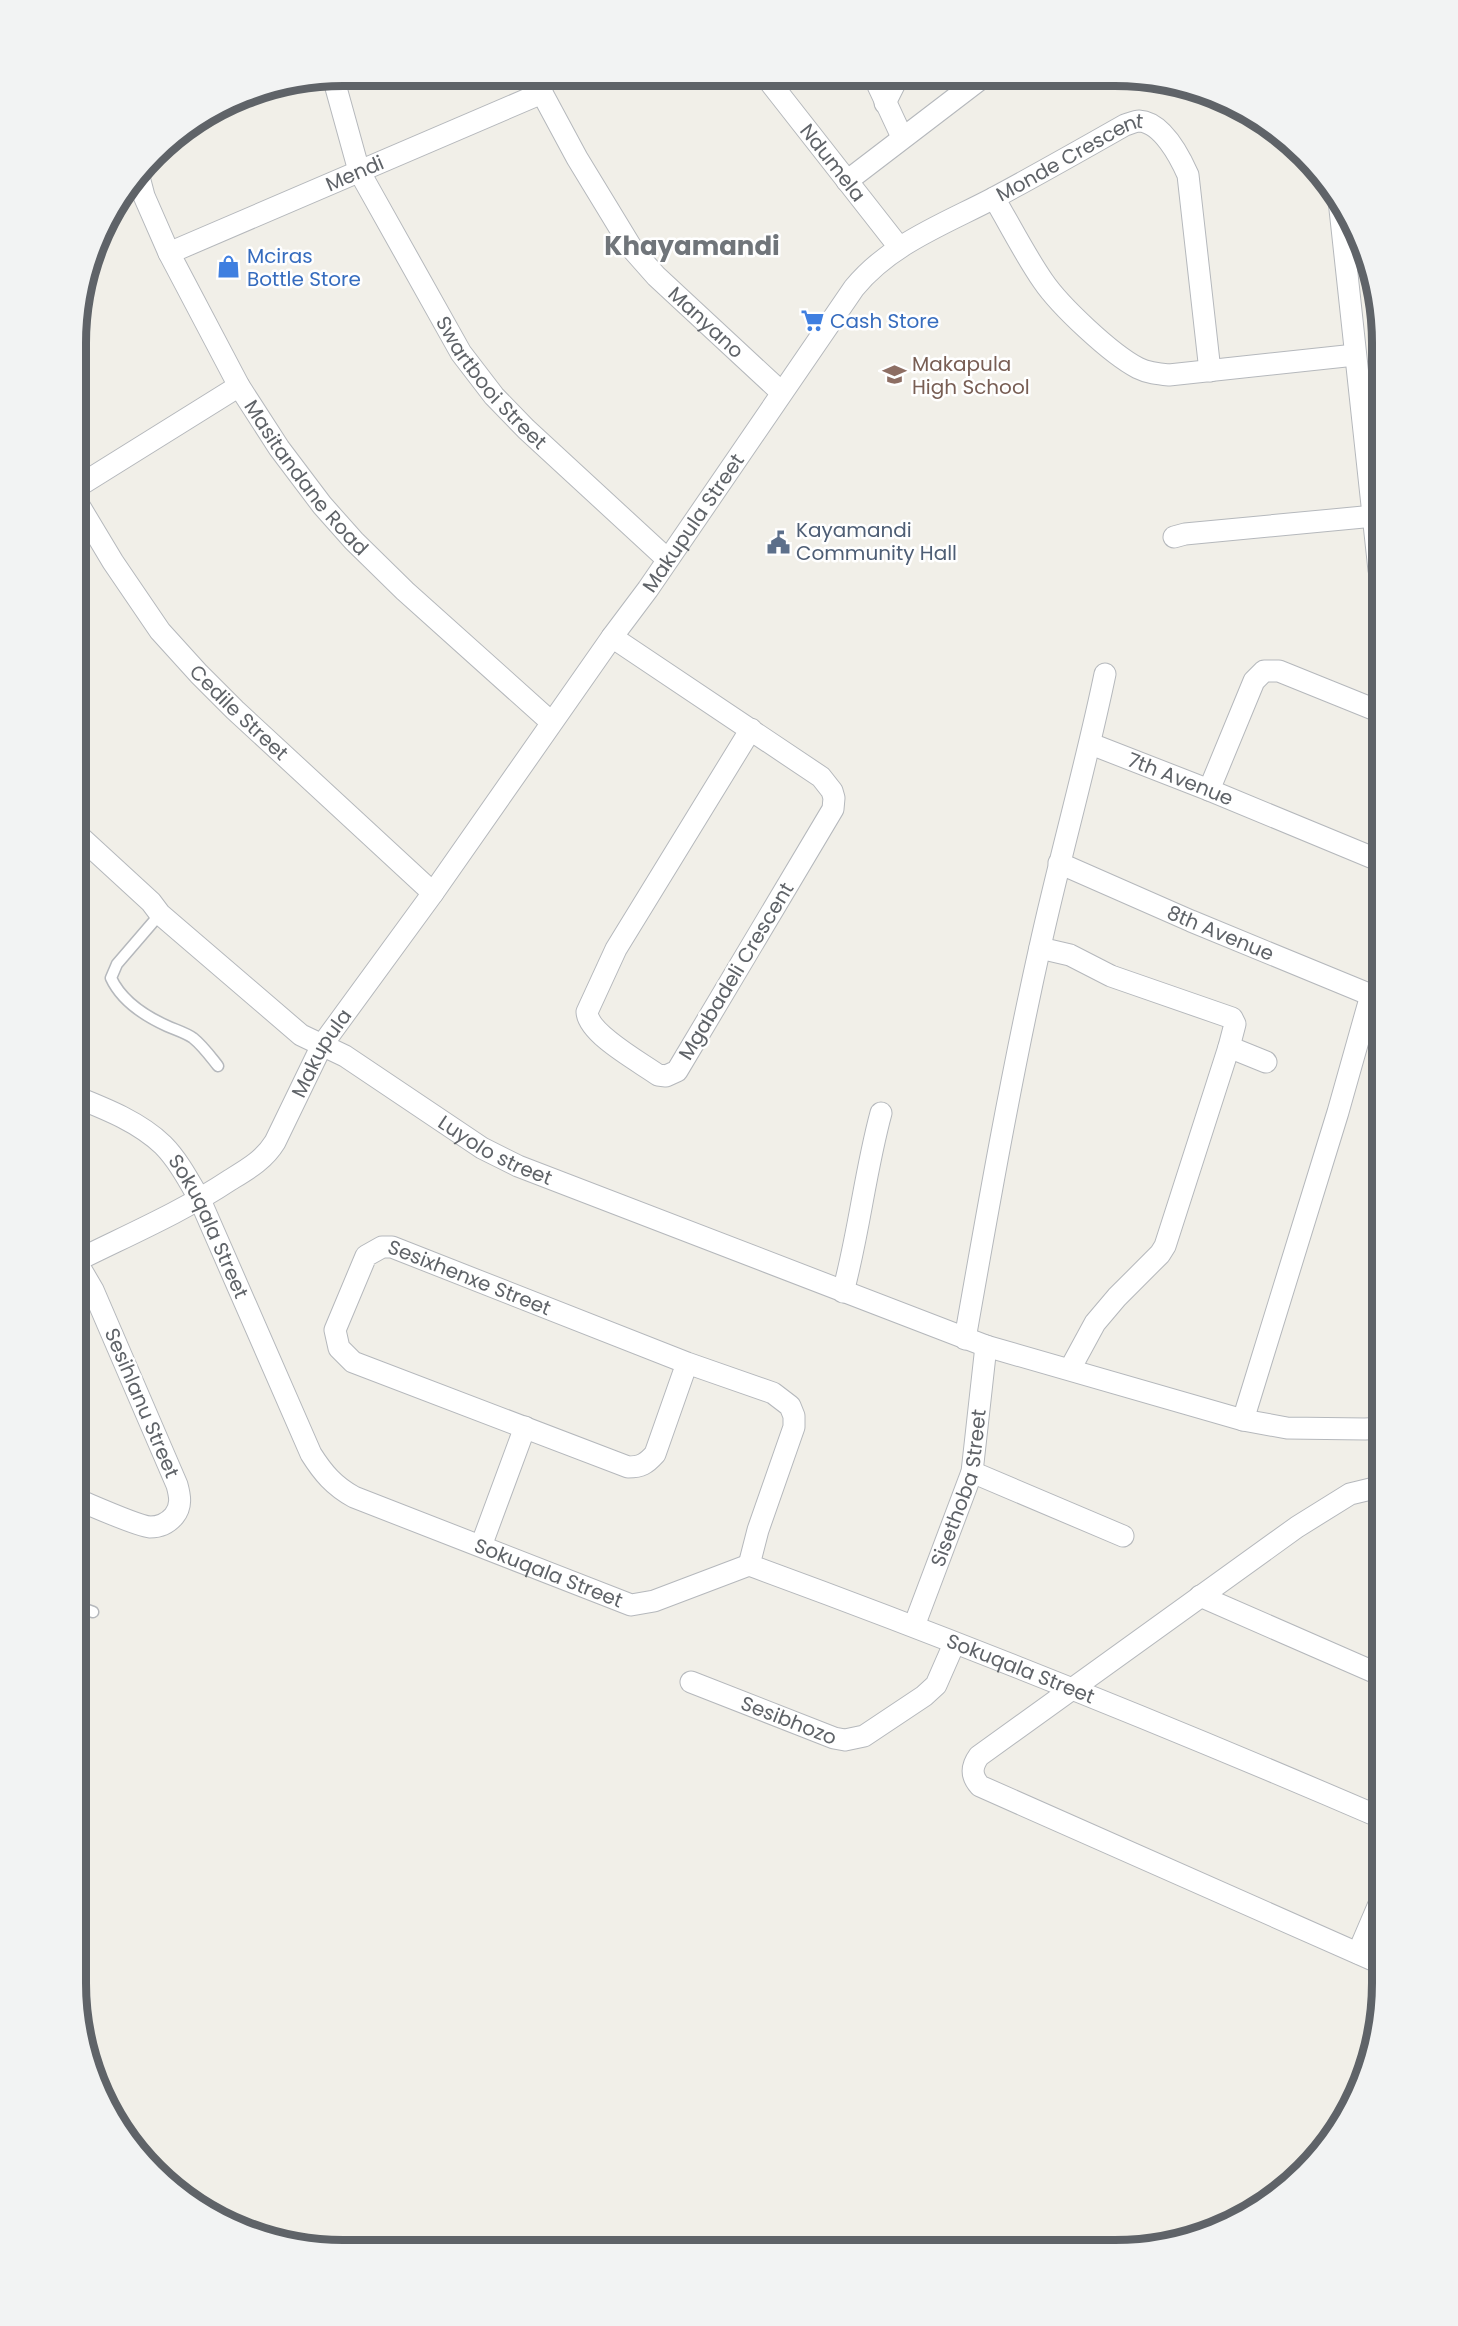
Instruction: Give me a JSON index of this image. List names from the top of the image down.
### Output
{
  "streets": {
    "street": [
      "Ndumela",
      "Monde Crescent",
      "Mendi",
      "Manyano",
      "Swartbooi Street",
      "Masitandane Road",
      "Makupula Street",
      "Cedile Street",
      "7th Avenue",
      "8th Avenue",
      "Mgabadeli Crescent",
      "Makupula",
      "Luyolo street",
      "Sokuqala Street",
      "Sesixhenxe Street",
      "Sesihlanu Street",
      "Sisethoba Street",
      "Sesibhozo"
    ]
  },
  "crossings": [
    ["Ndumela", "Makupula Street"],
    ["Monde Crescent", "Makupula Street"],
    ["Mendi", "Swartbooi Street"],
    ["Mendi", "Masitandane Road"],
    ["Manyano", "Makupula Street"],
    ["Swartbooi Street", "Makupula Street"],
    ["Masitandane Road", "Makupula Street"],
    ["Makupula Street", "Cedile Street"],
    ["Makupula Street", "Mgabadeli Crescent"],
    ["Makupula Street", "Makupula"],
    ["Cedile Street", "Makupula"],
    ["Makupula", "Luyolo street"],
    ["Makupula", "Sokuqala Street"],
    ["Makupula", "Sesihlanu Street"],
    ["Luyolo street", "Sisethoba Street"],
    ["Sokuqala Street", "Sesixhenxe Street"],
    ["Sokuqala Street", "Sesihlanu Street"],
    ["Sokuqala Street", "Sisethoba Street"],
    ["Sokuqala Street", "Sesibhozo"]
  ],
  "districts": ["Khayamandi"],
  "places": {
    "shop": ["Mciras Bottle Store"],
    "supermarket": ["Cash Store"],
    "school or university": ["Makapula High School"],
    "public building": ["Kayamandi Community Hall"]
  }
}
